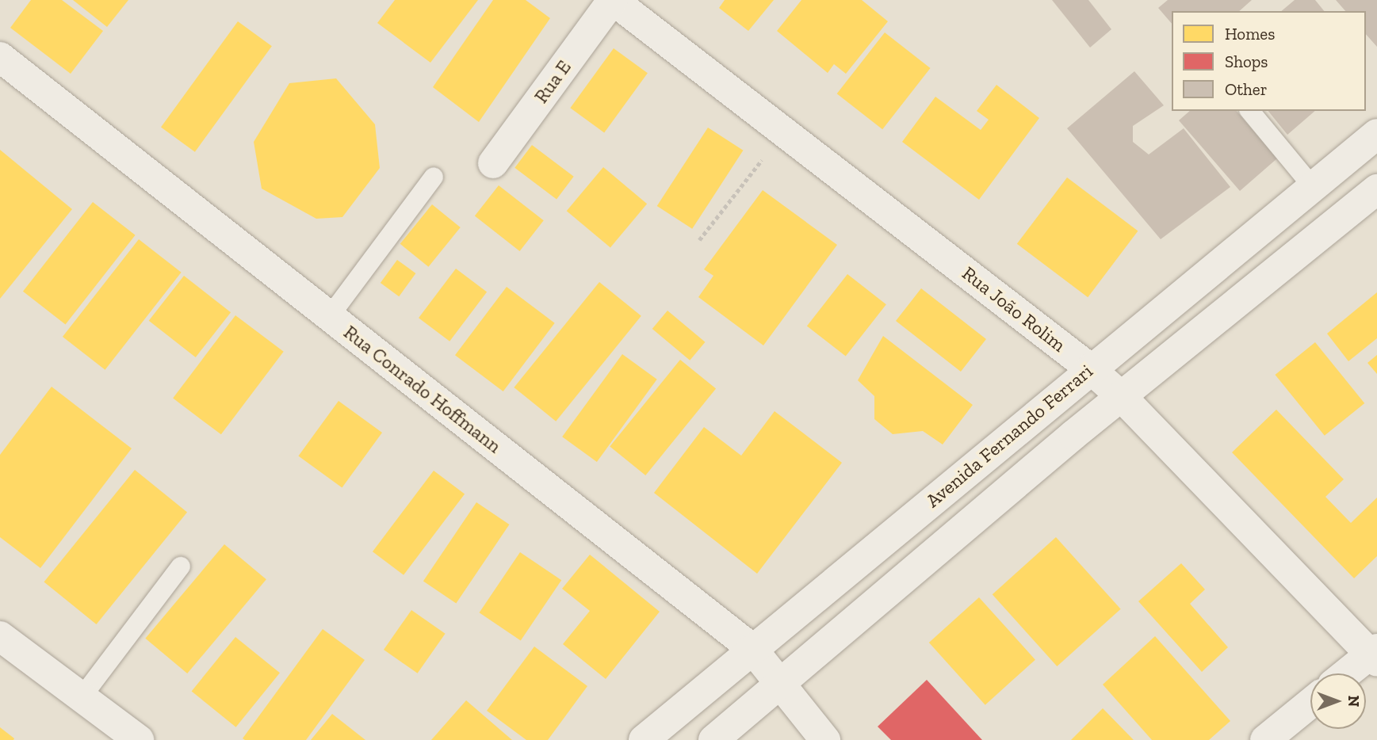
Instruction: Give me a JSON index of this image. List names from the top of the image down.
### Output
{
  "streets": {
    "street": [
      "Rua E",
      "Rua João Rolim",
      "Rua Conrado Hoffmann",
      "Avenida Fernando Ferrari"
    ]
  },
  "crossings": [
    ["Rua E", "Rua João Rolim"],
    ["Rua João Rolim", "Avenida Fernando Ferrari"],
    ["Rua Conrado Hoffmann", "Avenida Fernando Ferrari"]
  ],
  "legend": ["Homes", "Shops", "Other"],
  "north": "right"
}
